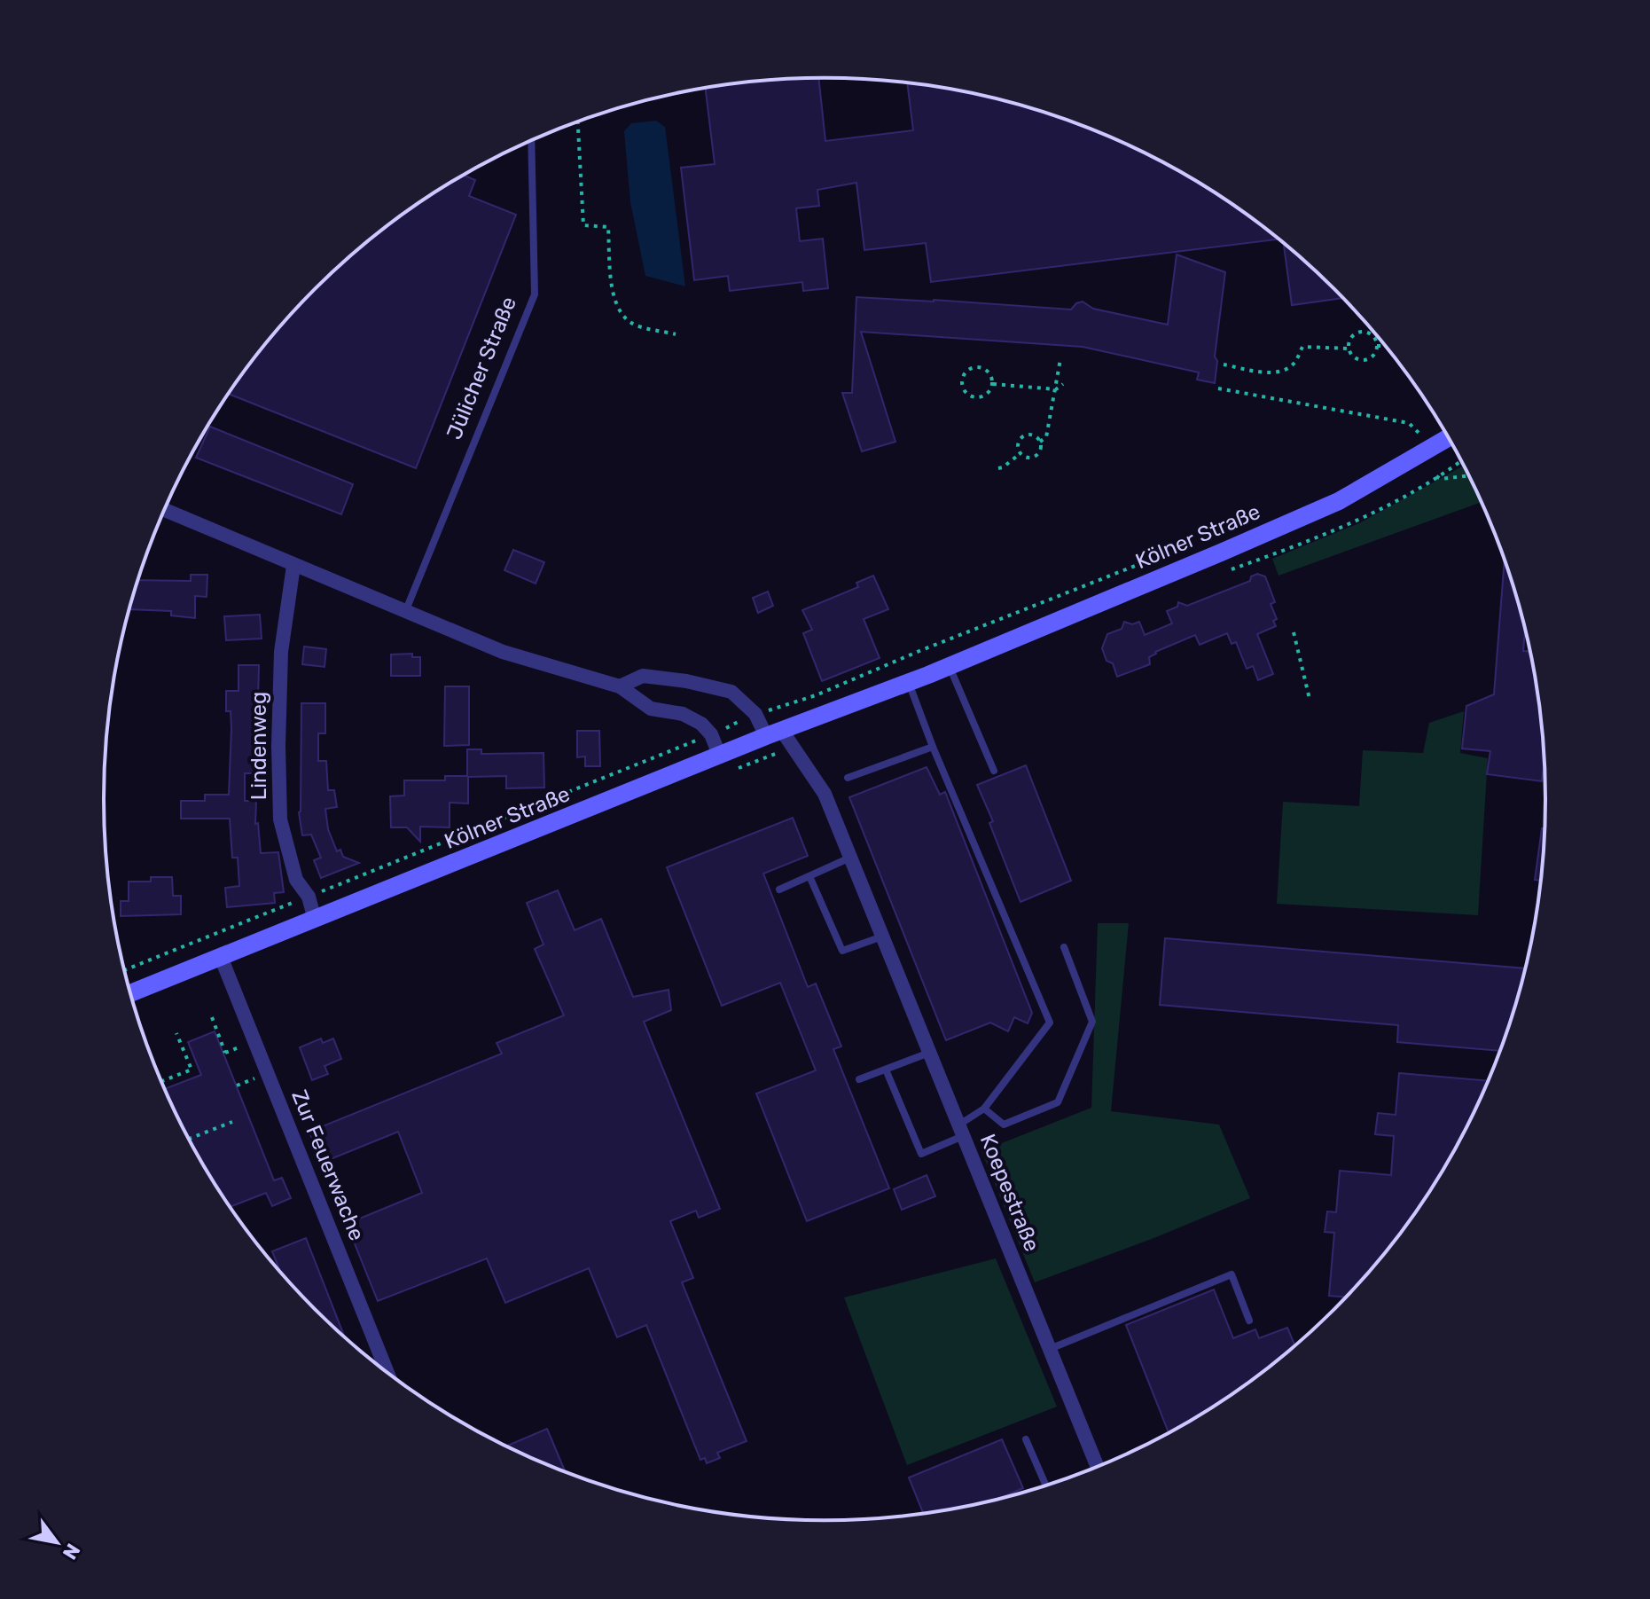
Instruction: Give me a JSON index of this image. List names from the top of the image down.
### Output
{
  "streets": {
    "main road": ["Kölner Straße"],
    "street": ["Lindenweg", "Zur Feuerwache", "Koepestraße"],
    "lane": ["Jülicher Straße"]
  },
  "crossings": [
    ["Kölner Straße", "Lindenweg"],
    ["Kölner Straße", "Zur Feuerwache"],
    ["Kölner Straße", "Koepestraße"]
  ],
  "north": "bottom right"
}
